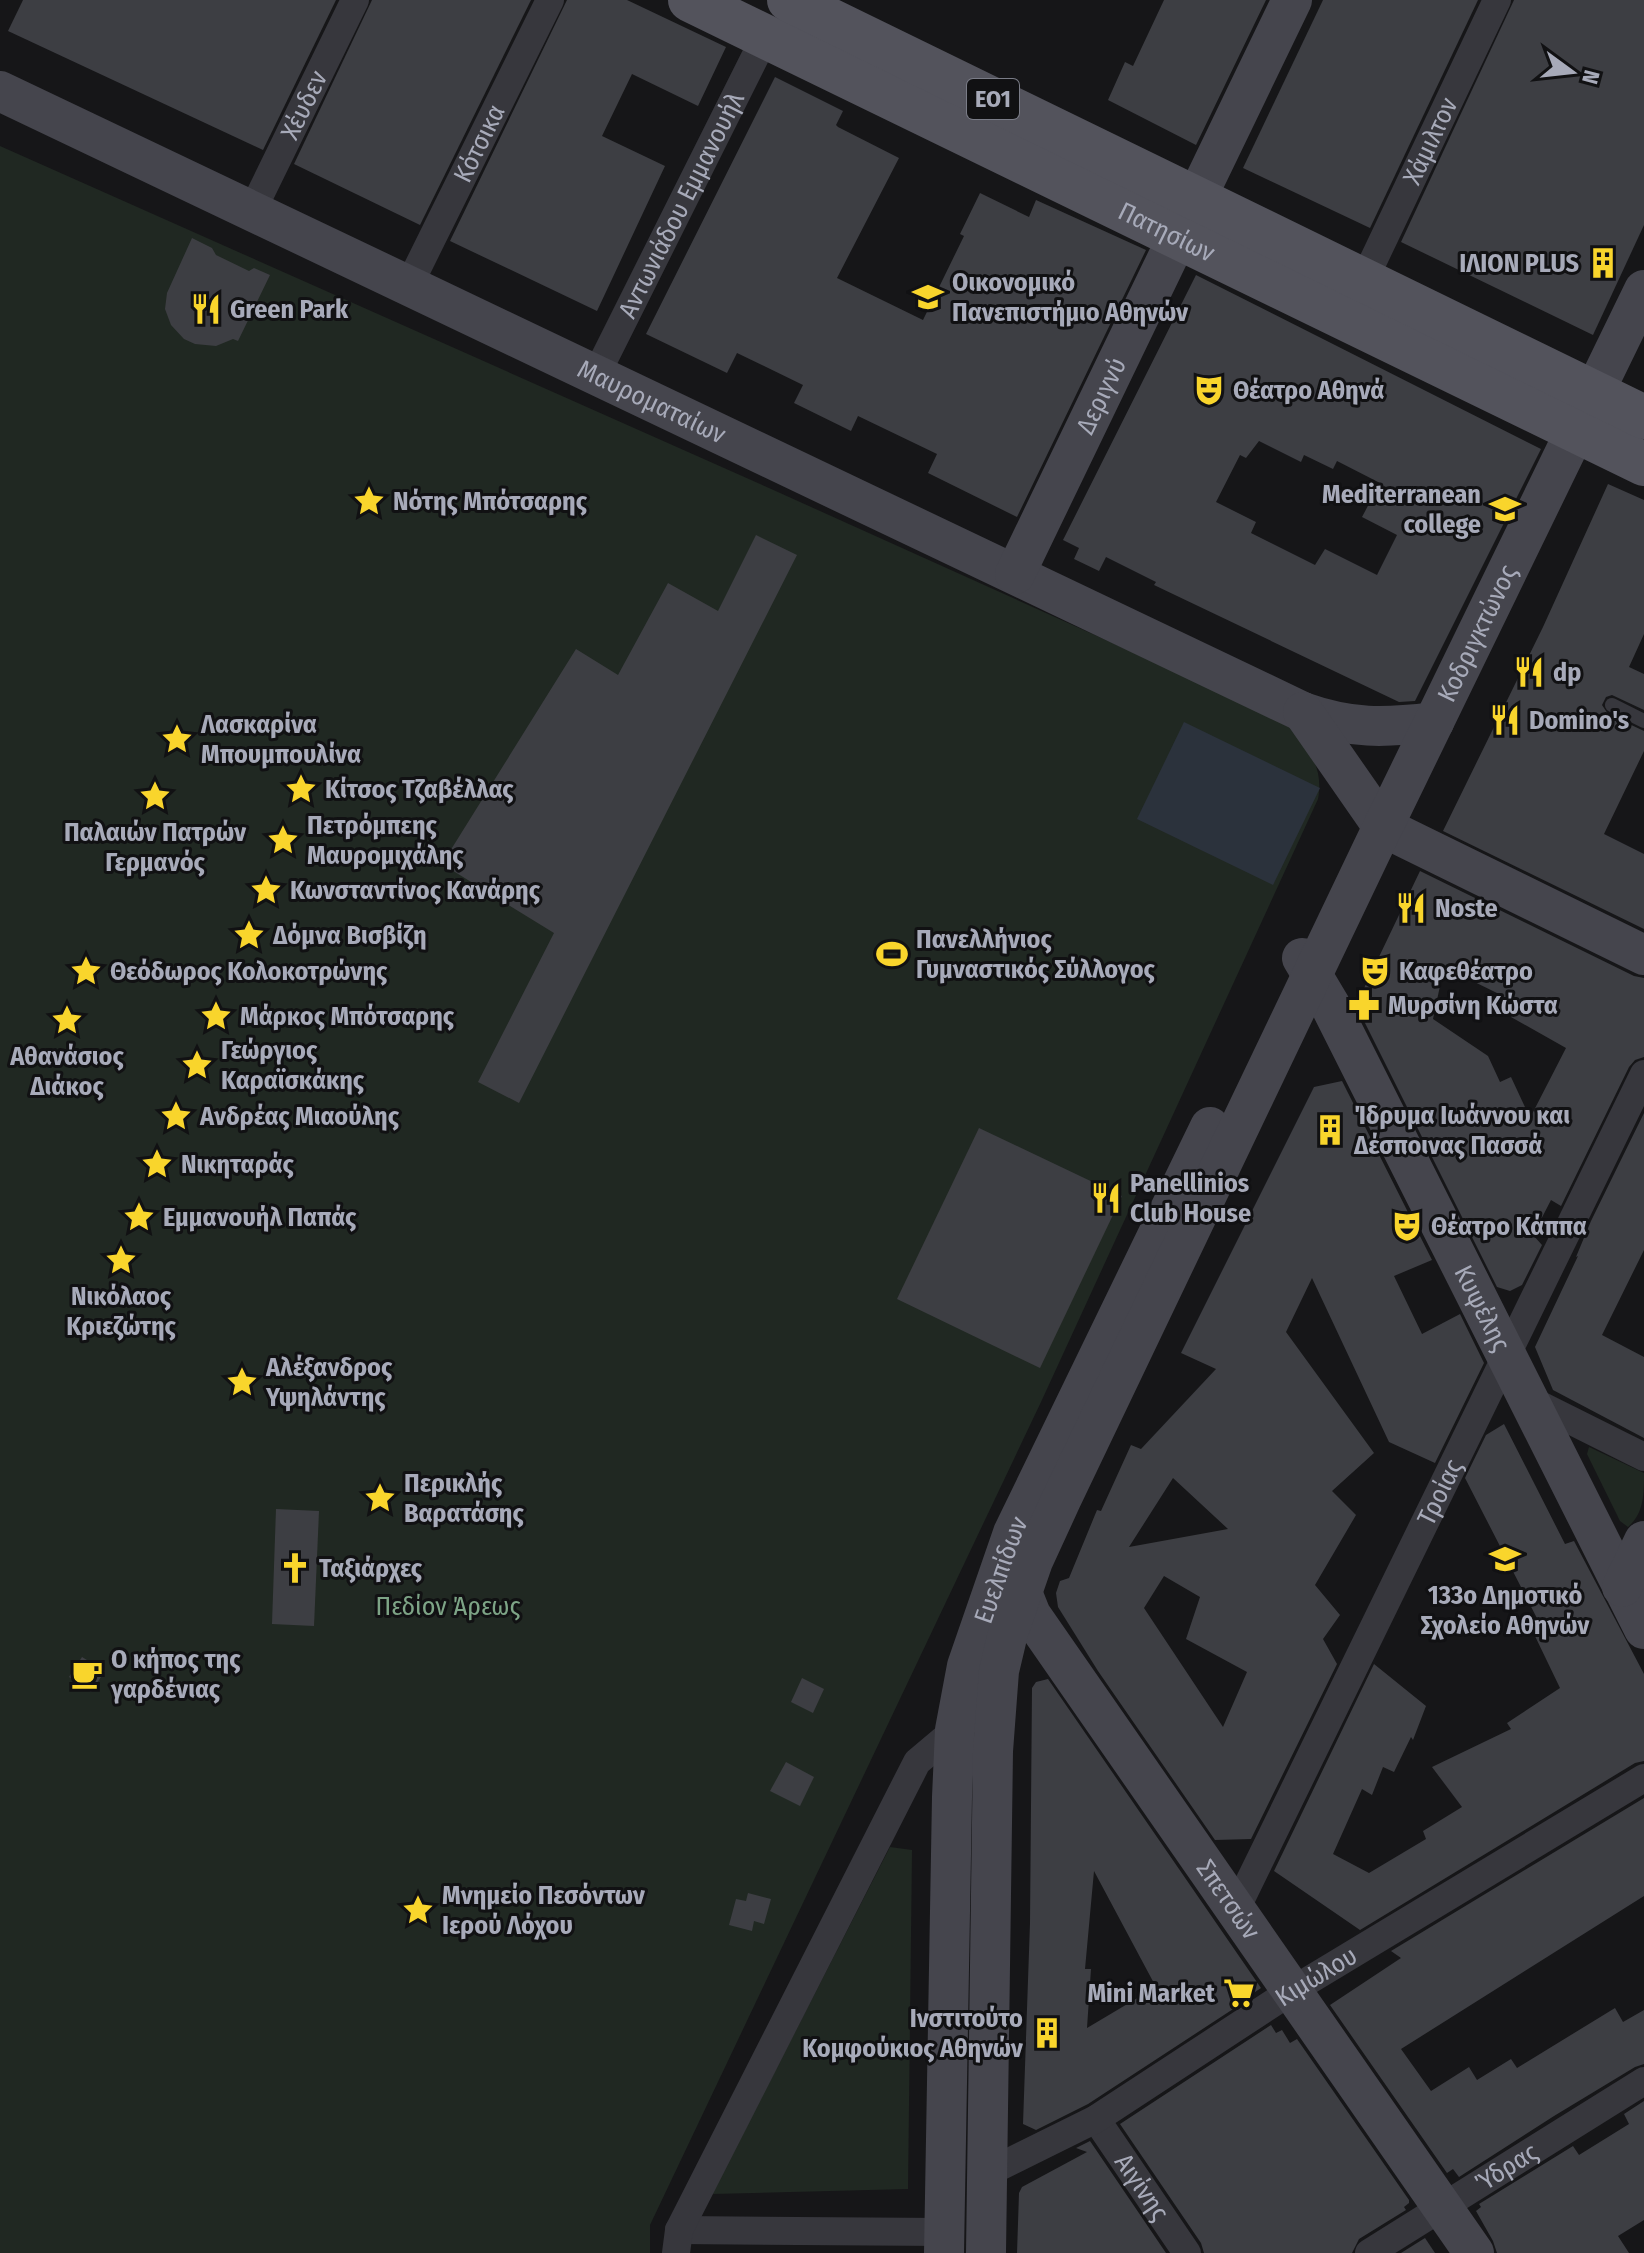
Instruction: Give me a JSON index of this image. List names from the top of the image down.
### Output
{
  "streets": {
    "main road": [
      "ΕΟ1",
      "Πατησίων",
      "Δεριγνύ",
      "Μαυροματαίων",
      "Κοδριγκτώνος",
      "Κυψέλης",
      "Ευελπίδων",
      "Σπετσών"
    ],
    "street": [
      "Χέυδεν",
      "Χάμιλτον",
      "Κότσικα",
      "Αντωνιάδου Εμμανουήλ",
      "Τροίας",
      "Κιμώλου",
      "Ύδρας",
      "Αιγίνης"
    ]
  },
  "crossings": [
    ["Χέυδεν", "Μαυροματαίων"],
    ["Χάμιλτον", "Πατησίων"],
    ["Κότσικα", "Μαυροματαίων"],
    ["Αντωνιάδου Εμμανουήλ", "Πατησίων"],
    ["Αντωνιάδου Εμμανουήλ", "Μαυροματαίων"],
    ["Πατησίων", "Δεριγνύ"],
    ["Πατησίων", "Κοδριγκτώνος"],
    ["Δεριγνύ", "Μαυροματαίων"],
    ["Μαυροματαίων", "Κοδριγκτώνος"],
    ["Κοδριγκτώνος", "Κυψέλης"],
    ["Κοδριγκτώνος", "Ευελπίδων"],
    ["Κυψέλης", "Τροίας"],
    ["Κυψέλης", "Ευελπίδων"],
    ["Τροίας", "Σπετσών"],
    ["Ευελπίδων", "Σπετσών"],
    ["Ευελπίδων", "Κιμώλου"],
    ["Σπετσών", "Κιμώλου"],
    ["Σπετσών", "Ύδρας"],
    ["Κιμώλου", "Αιγίνης"]
  ],
  "parks": ["Πεδίον Άρεως"],
  "places": {
    "building": ["ΙΛΙΟΝ PLUS", "Ίδρυμα Ιωάννου και Δέσποινας Πασσά", "Ινστιτούτο Κομφούκιος Αθηνών"],
    "school or university": ["Οικονομικό Πανεπιστήμιο Αθηνών", "Mediterranean college", "133ο Δημοτικό Σχολείο Αθηνών"],
    "restaurant": [
      "Green Park",
      "dp",
      "Domino's",
      "Noste",
      "Panellinios Club House"
    ],
    "theatre": ["Θέατρο Αθηνά", "Καφεθέατρο", "Θέατρο Κάππα"],
    "place": [
      "Νότης Μπότσαρης",
      "Λασκαρίνα Μπουμπουλίνα",
      "Κίτσος Τζαβέλλας",
      "Παλαιών Πατρών Γερμανός",
      "Πετρόμπεης Μαυρομιχάλης",
      "Κωνσταντίνος Κανάρης",
      "Δόμνα Βισβίζη",
      "Θεόδωρος Κολοκοτρώνης",
      "Μάρκος Μπότσαρης",
      "Αθανάσιος Διάκος",
      "Γεώργιος Καραϊσκάκης",
      "Ανδρέας Μιαούλης",
      "Νικηταράς",
      "Εμμανουήλ Παπάς",
      "Νικόλαος Κριεζώτης",
      "Αλέξανδρος Υψηλάντης",
      "Περικλής Βαρατάσης",
      "Μνημείο Πεσόντων Ιερού Λόχου"
    ],
    "sports": ["Πανελλήνιος Γυμναστικός Σύλλογος"],
    "pharmacy": ["Μυρσίνη Κώστα"],
    "church": ["Ταξιάρχες"],
    "cafe": ["Ο κήπος της γαρδένιας"],
    "supermarket": ["Mini Market"]
  },
  "north": "right"
}
